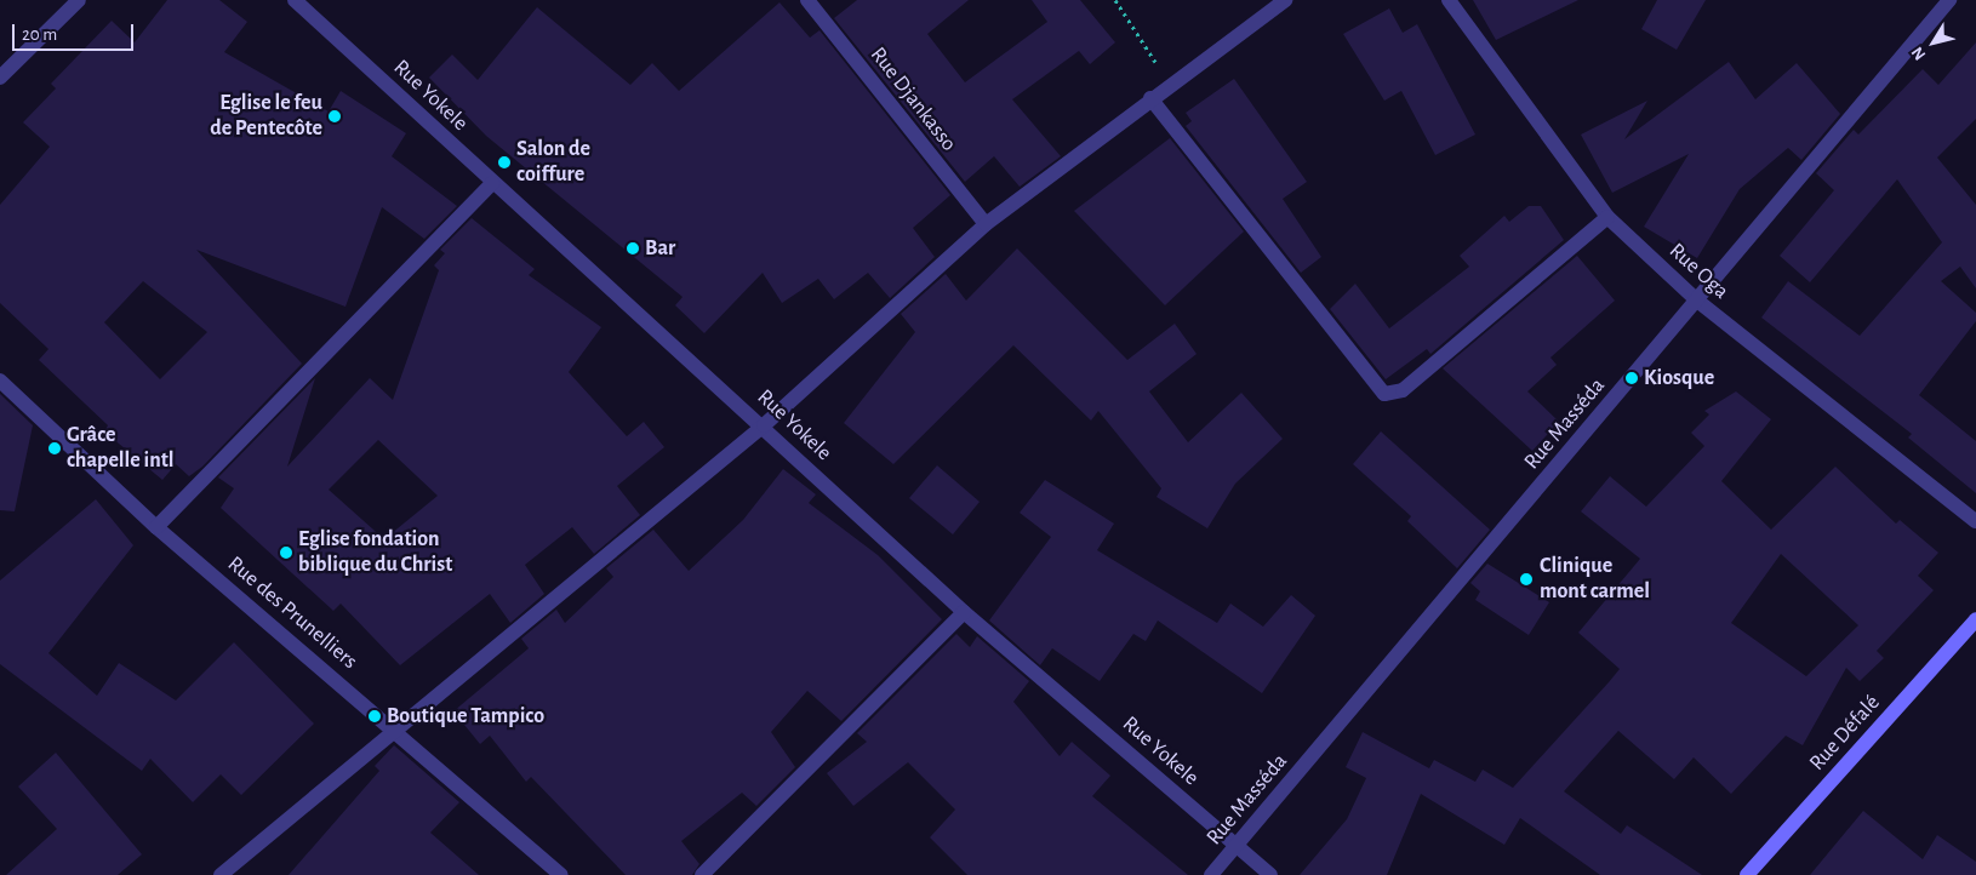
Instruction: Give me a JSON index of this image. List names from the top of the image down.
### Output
{
  "streets": {
    "street": [
      "Rue Yokele",
      "Rue Djankasso",
      "Rue Oga",
      "Rue Masséda",
      "Rue des Prunelliers",
      "Rue Défalé"
    ]
  },
  "crossings": [
    ["Rue Yokele", "Rue Masséda"],
    ["Rue Oga", "Rue Masséda"]
  ],
  "places": [
    "Eglise le feu de Pentecôte",
    "Salon de coiffure",
    "Bar",
    "Kiosque",
    "Grâce chapelle intl",
    "Eglise fondation biblique du Christ",
    "Clinique mont carmel",
    "Boutique Tampico"
  ],
  "scale_bar": "20 m",
  "north": "bottom left"
}
